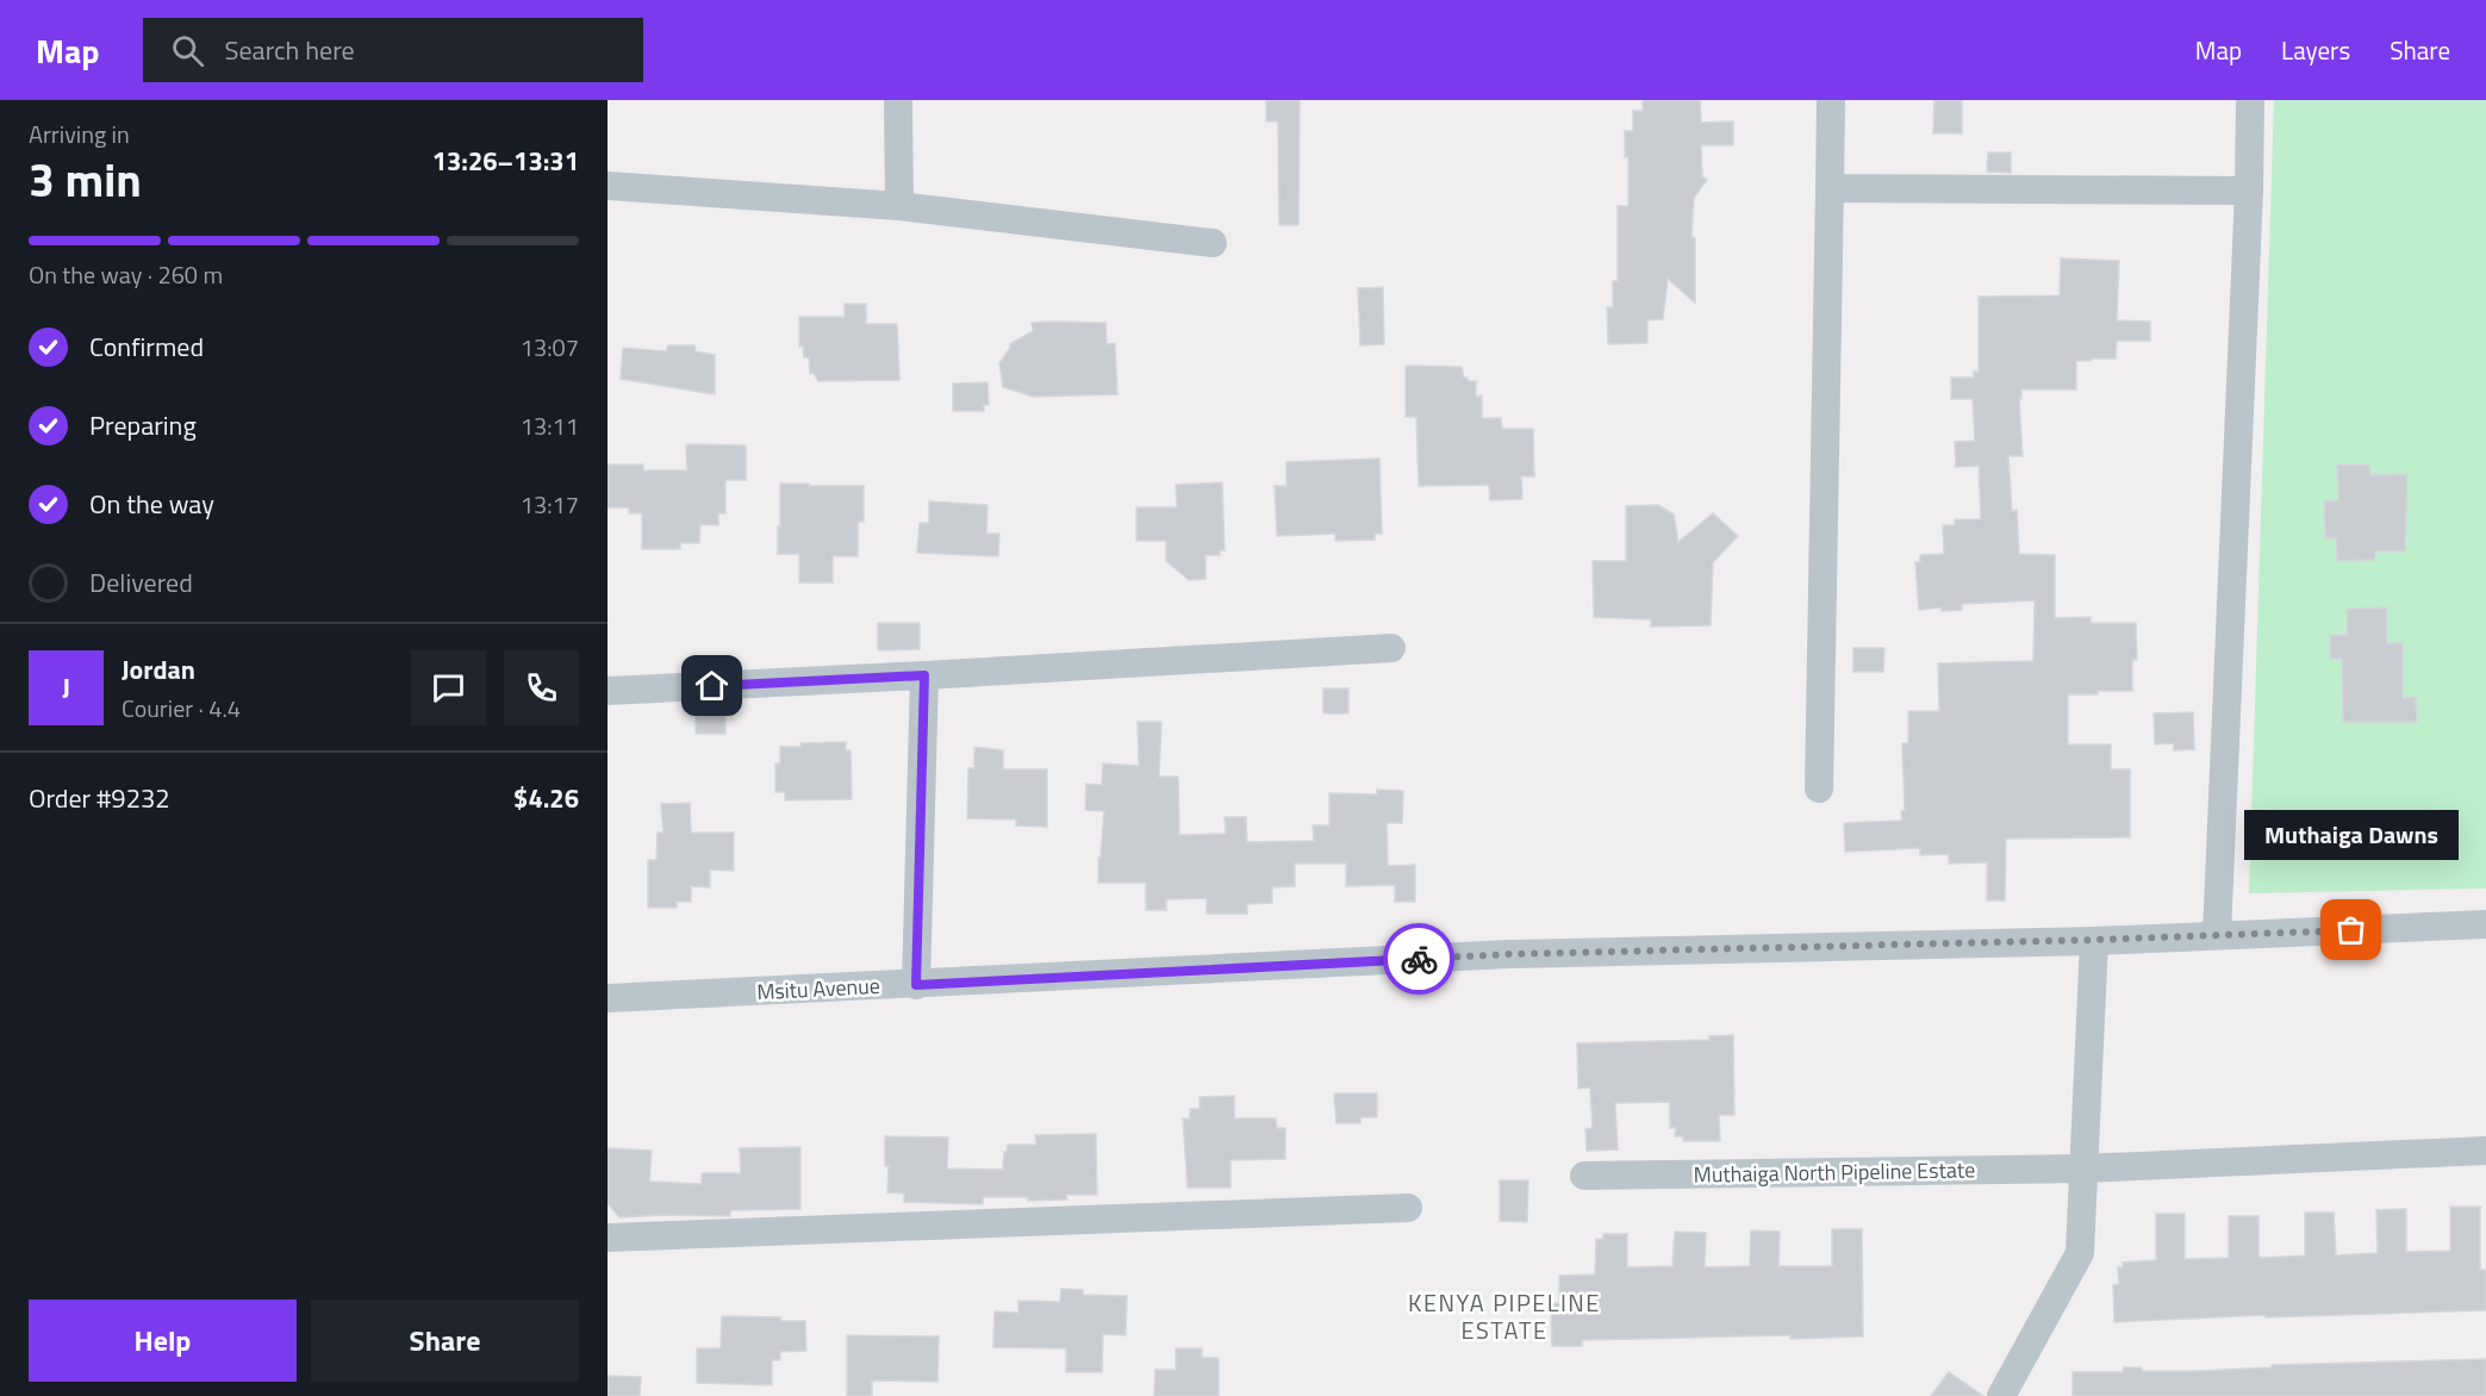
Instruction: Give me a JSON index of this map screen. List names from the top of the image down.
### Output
{
  "streets": {
    "street": ["Msitu Avenue", "Muthaiga North Pipeline Estate"]
  },
  "districts": ["KENYA PIPELINE ESTATE"],
  "places": ["Muthaiga Dawns"],
  "page": {
    "header": "Map",
    "search": "Search here",
    "nav": ["Map", "Layers", "Share"],
    "heading": ["3 min", "Arriving in", "13:26–13:31"],
    "panel": [
      "Jordan",
      "Courier · 4.4",
      "Order #9232",
      "$4.26"
    ],
    "bar": "On the way · 260 m",
    "list": [
      ["Confirmed", "13:07"],
      ["Preparing", "13:11"],
      ["On the way", "13:17"],
      "Delivered"
    ],
    "round": "J",
    "bubble": "Muthaiga Dawns",
    "buttons": ["Help", "Share"]
  }
}
